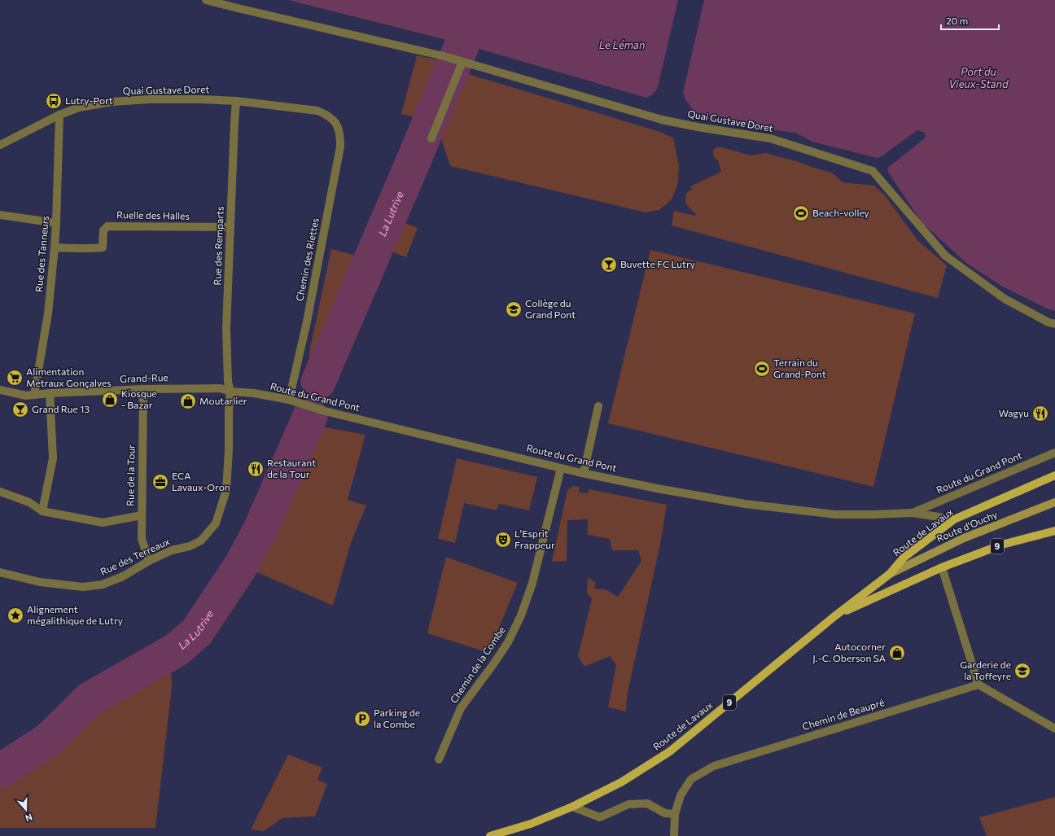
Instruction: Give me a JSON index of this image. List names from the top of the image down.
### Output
{
  "streets": {
    "main road": ["Route d'Ouchy", "Route de Lavaux", "9"],
    "street": [
      "Quai Gustave Doret",
      "Ruelle des Halles",
      "Rue des Remparts",
      "Rue des Tanneurs",
      "Chemin des Riettes",
      "Grand-Rue",
      "Route du Grand Pont",
      "Rue de la Tour",
      "Rue des Terreaux",
      "Chemin de la Combe",
      "Chemin de Beaupré"
    ]
  },
  "crossings": [
    ["Quai Gustave Doret", "Rue des Remparts"],
    ["Quai Gustave Doret", "Rue des Tanneurs"],
    ["Quai Gustave Doret", "Chemin des Riettes"],
    ["Ruelle des Halles", "Rue des Remparts"],
    ["Ruelle des Halles", "Rue des Tanneurs"],
    ["Rue des Remparts", "Grand-Rue"],
    ["Rue des Remparts", "Route du Grand Pont"],
    ["Rue des Remparts", "Rue des Terreaux"],
    ["Rue des Tanneurs", "Grand-Rue"],
    ["Chemin des Riettes", "Route du Grand Pont"],
    ["Grand-Rue", "Route du Grand Pont"],
    ["Grand-Rue", "Rue de la Tour"],
    ["Grand-Rue", "Rue des Terreaux"],
    ["Route du Grand Pont", "Route de Lavaux"],
    ["Route du Grand Pont", "Rue des Terreaux"],
    ["Route du Grand Pont", "Chemin de la Combe"],
    ["Rue de la Tour", "Rue des Terreaux"],
    ["Route d'Ouchy", "Route de Lavaux"]
  ],
  "water": ["Le Léman", "Port du Vieux-Stand", "La Lutrive"],
  "places": {
    "bus stop": ["Lutry-Port"],
    "sports": ["Beach-volley", "Terrain du Grand-Pont"],
    "bar": ["Buvette FC Lutry", "Grand Rue 13"],
    "school or university": ["Collège du Grand Pont", "Garderie de la Toffeyre"],
    "supermarket": ["Alimentation Métraux Gonçalves"],
    "shop": ["Kiosque - Bazar", "Moutarlier", "Autocorner J.-C. Oberson SA"],
    "restaurant": ["Wagyu", "Restaurant de la Tour"],
    "office": ["ECA Lavaux-Oron"],
    "theatre": ["L'Esprit Frappeur"],
    "place": ["Alignement mégalithique de Lutry"],
    "parking": ["Parking de la Combe"]
  },
  "scale_bar": "20 m",
  "north": "bottom"
}
